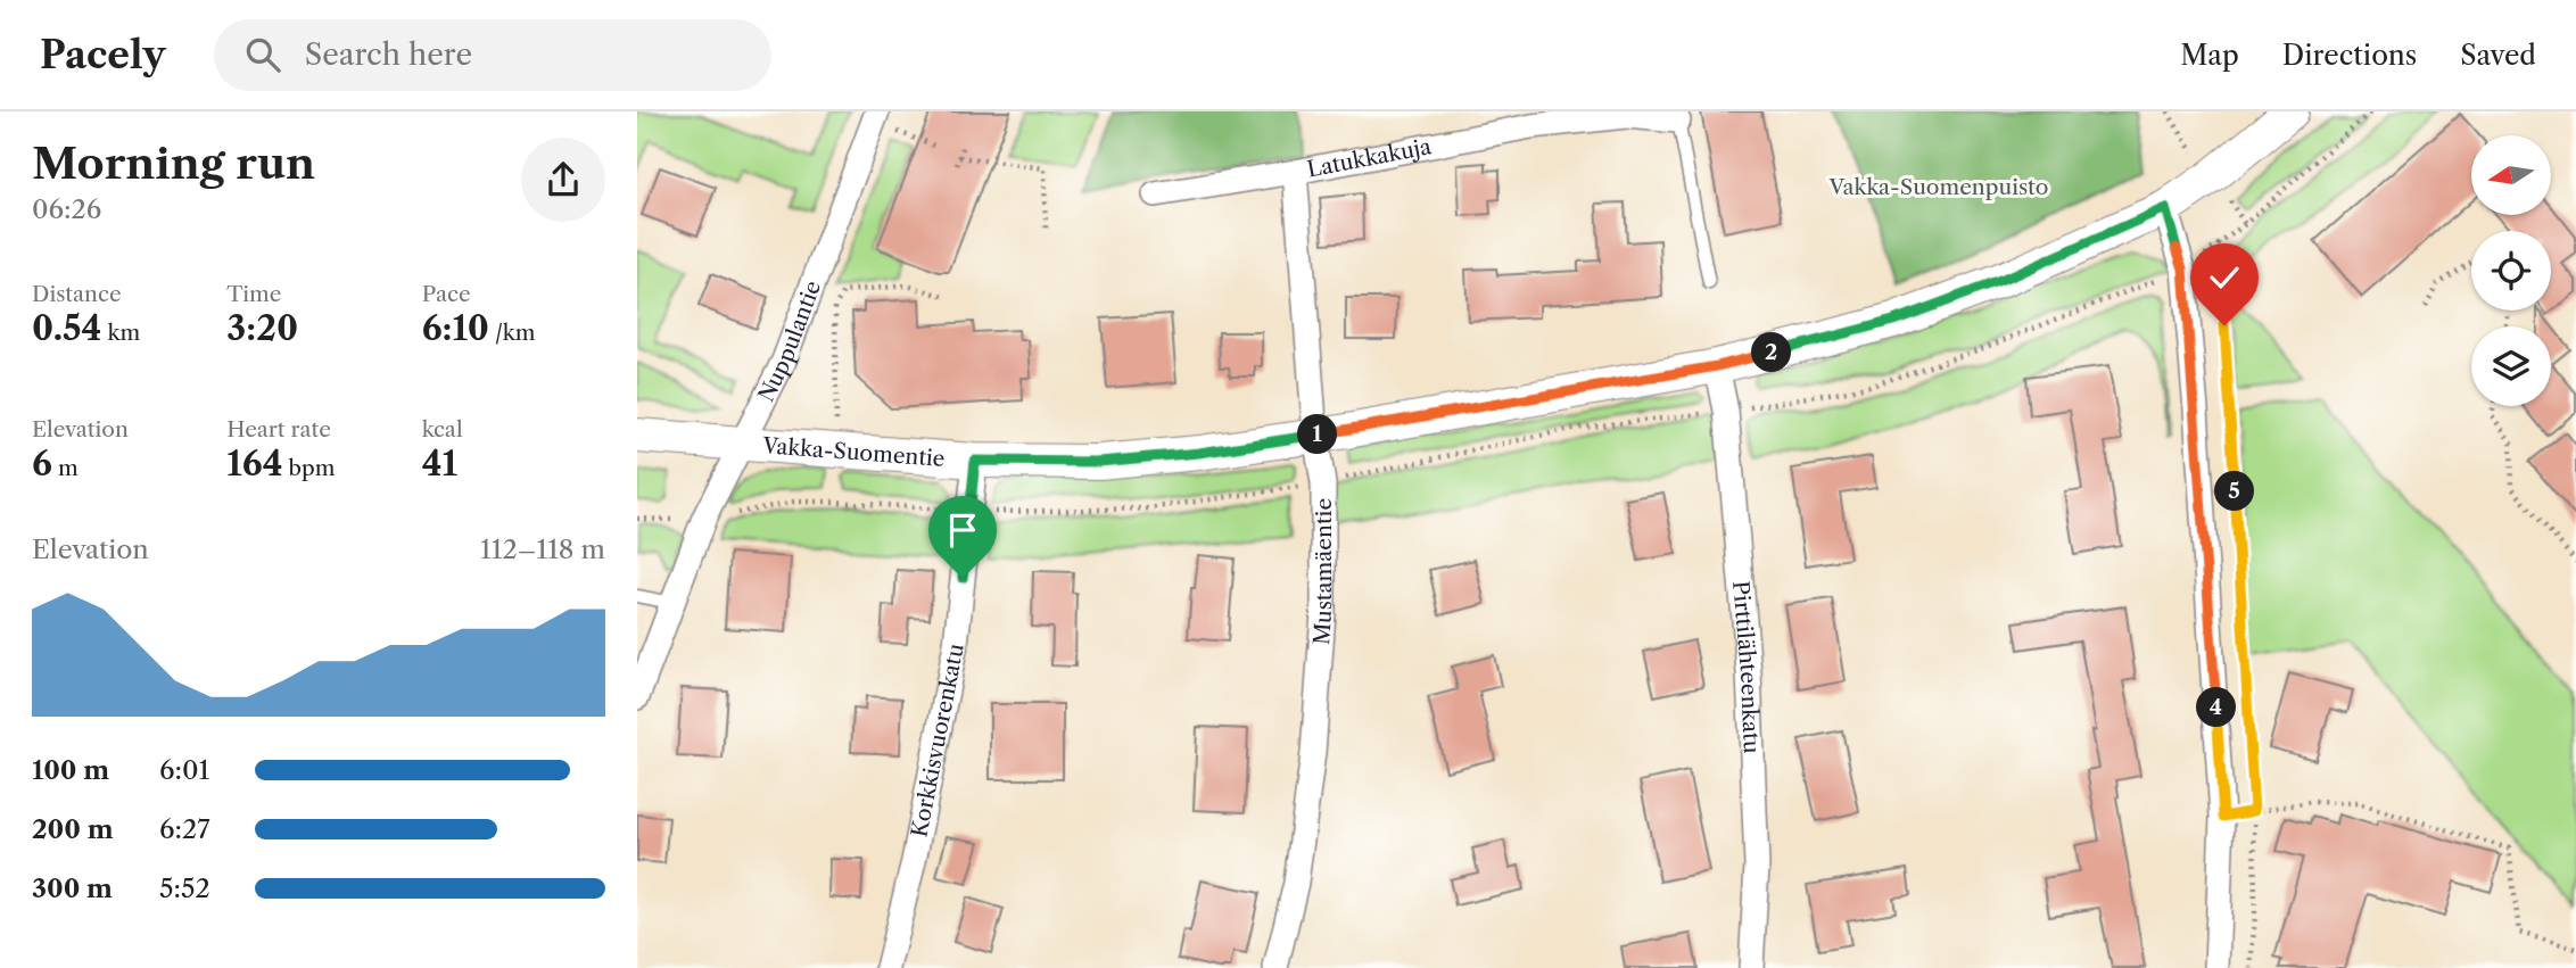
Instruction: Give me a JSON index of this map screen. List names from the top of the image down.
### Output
{
  "streets": {
    "street": [
      "Latukkakuja",
      "Nuppulantie",
      "Vakka-Suomentie",
      "Mustamäentie",
      "Pirttilähteenkatu",
      "Korkkisvuorenkatu"
    ]
  },
  "crossings": [
    ["Latukkakuja", "Mustamäentie"],
    ["Nuppulantie", "Vakka-Suomentie"],
    ["Vakka-Suomentie", "Mustamäentie"],
    ["Vakka-Suomentie", "Pirttilähteenkatu"],
    ["Vakka-Suomentie", "Korkkisvuorenkatu"]
  ],
  "parks": ["Vakka-Suomenpuisto"],
  "north": "left",
  "page": {
    "header": "Pacely",
    "search": "Search here",
    "nav": ["Map", "Directions", "Saved"],
    "heading": ["Morning run", "06:26"],
    "stats": [
      ["Distance", "0.54 km"],
      ["Time", "3:20"],
      ["Pace", "6:10 /km"],
      ["Elevation", "6 m"],
      ["Heart rate", "164 bpm"],
      ["kcal", "41"]
    ],
    "pins": [
      "2",
      "1",
      "5",
      "4"
    ],
    "chart": ["Elevation", "112–118 m"],
    "list": [
      {
        "name": "100 m",
        "note": "6:01"
      },
      {
        "name": "200 m",
        "note": "6:27"
      },
      {
        "name": "300 m",
        "note": "5:52"
      }
    ]
  }
}
